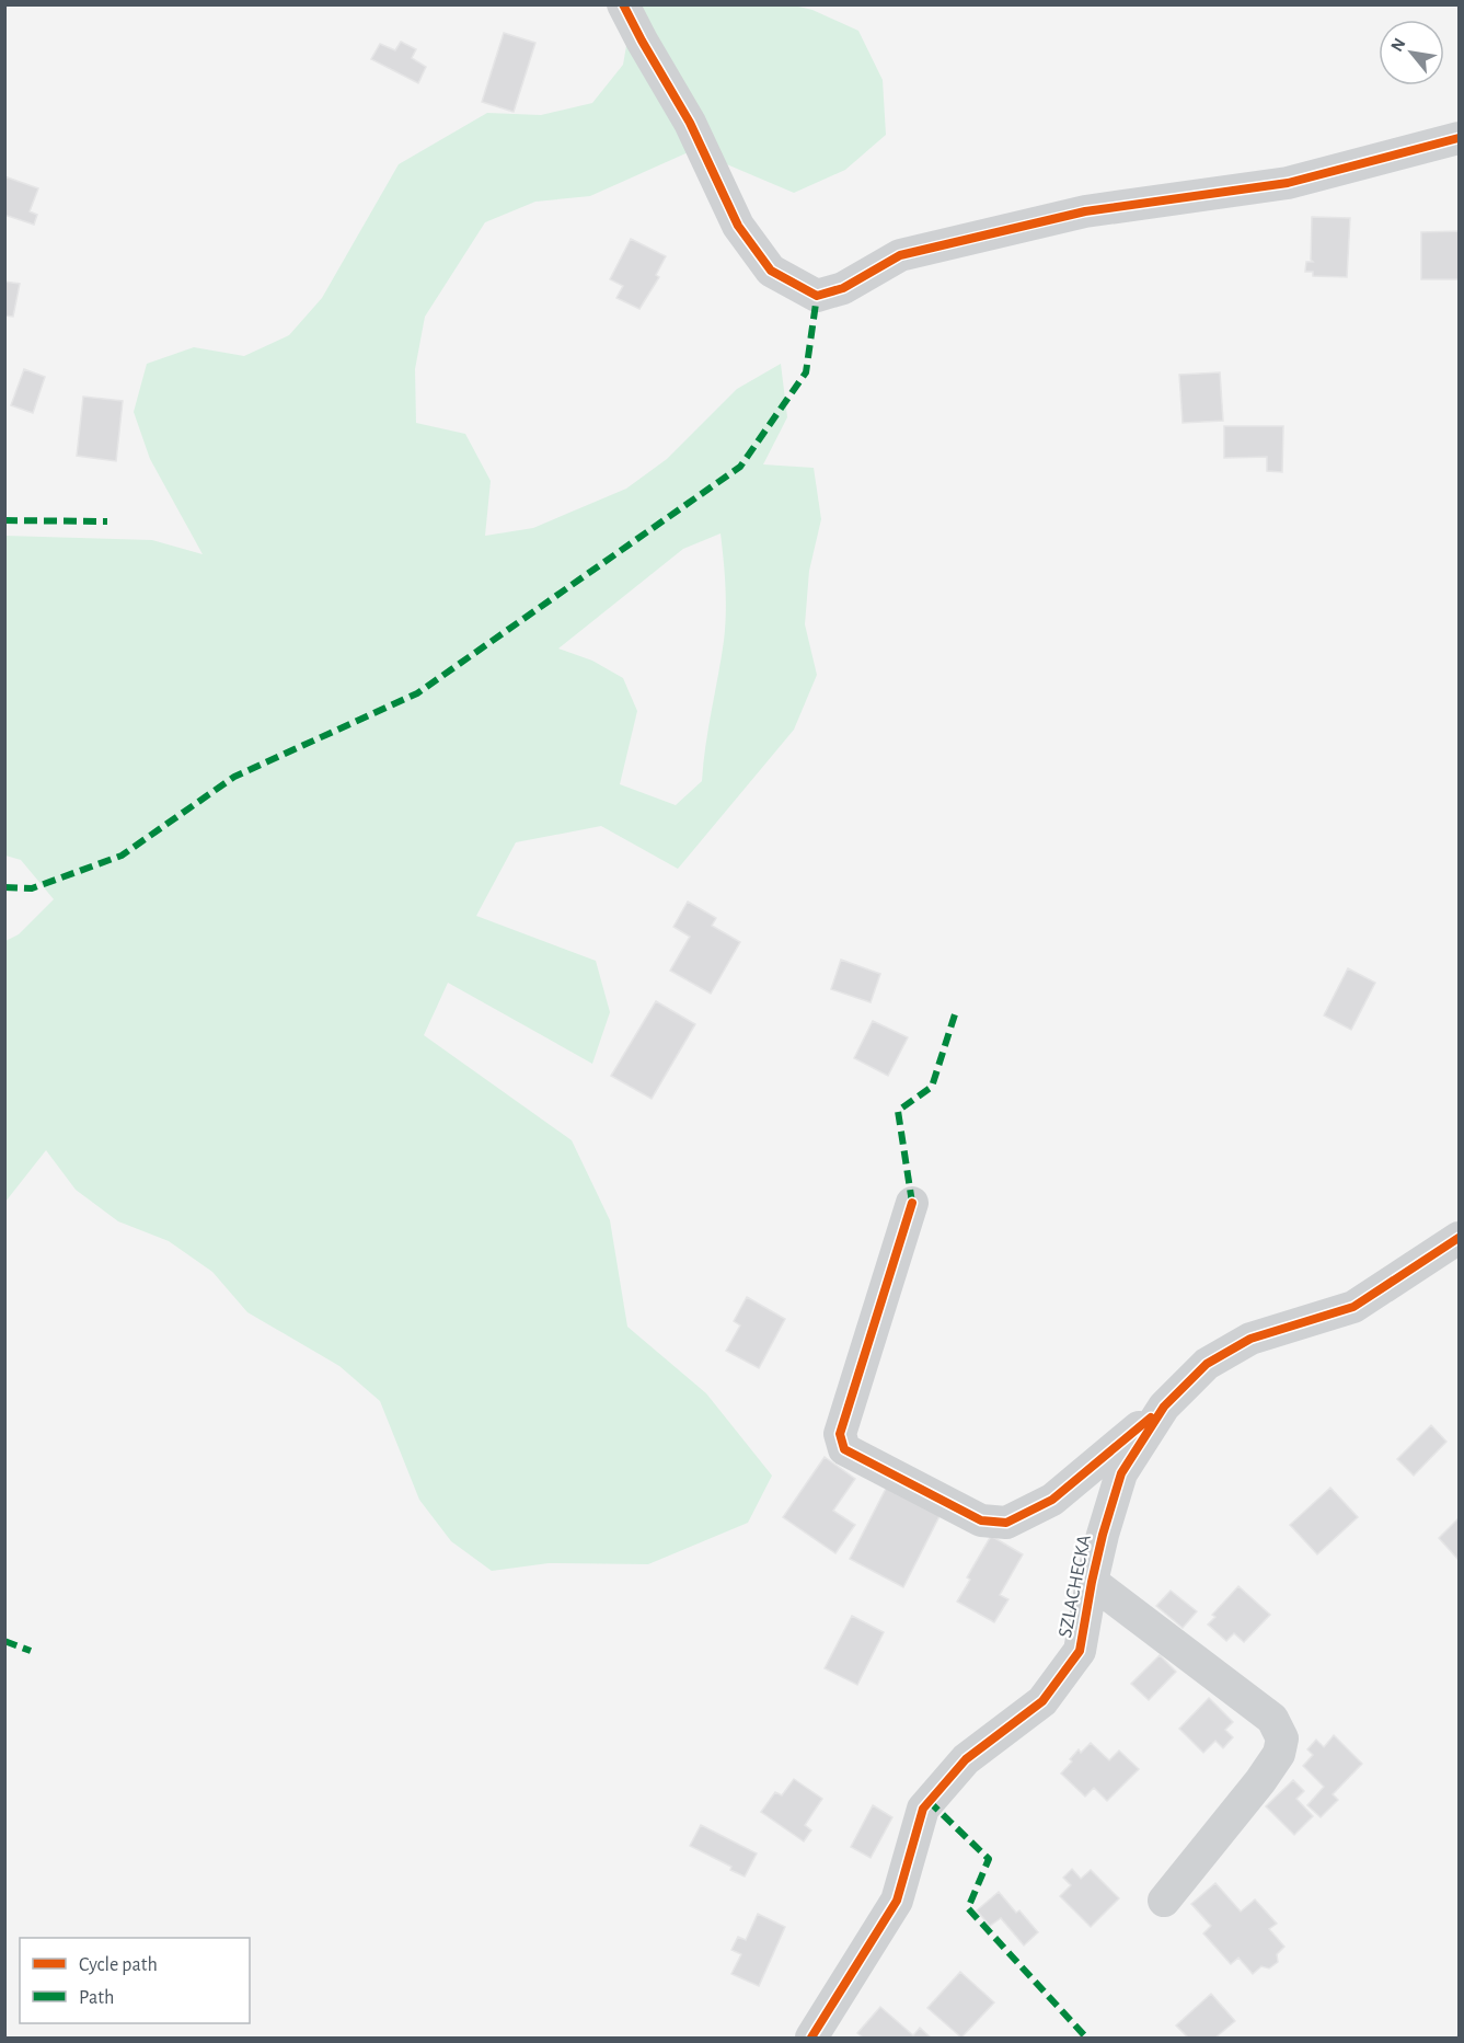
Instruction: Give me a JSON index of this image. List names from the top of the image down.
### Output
{
  "streets": {
    "street": ["SZLACHECKA"]
  },
  "legend": ["Cycle path", "Path"],
  "north": "top left"
}
